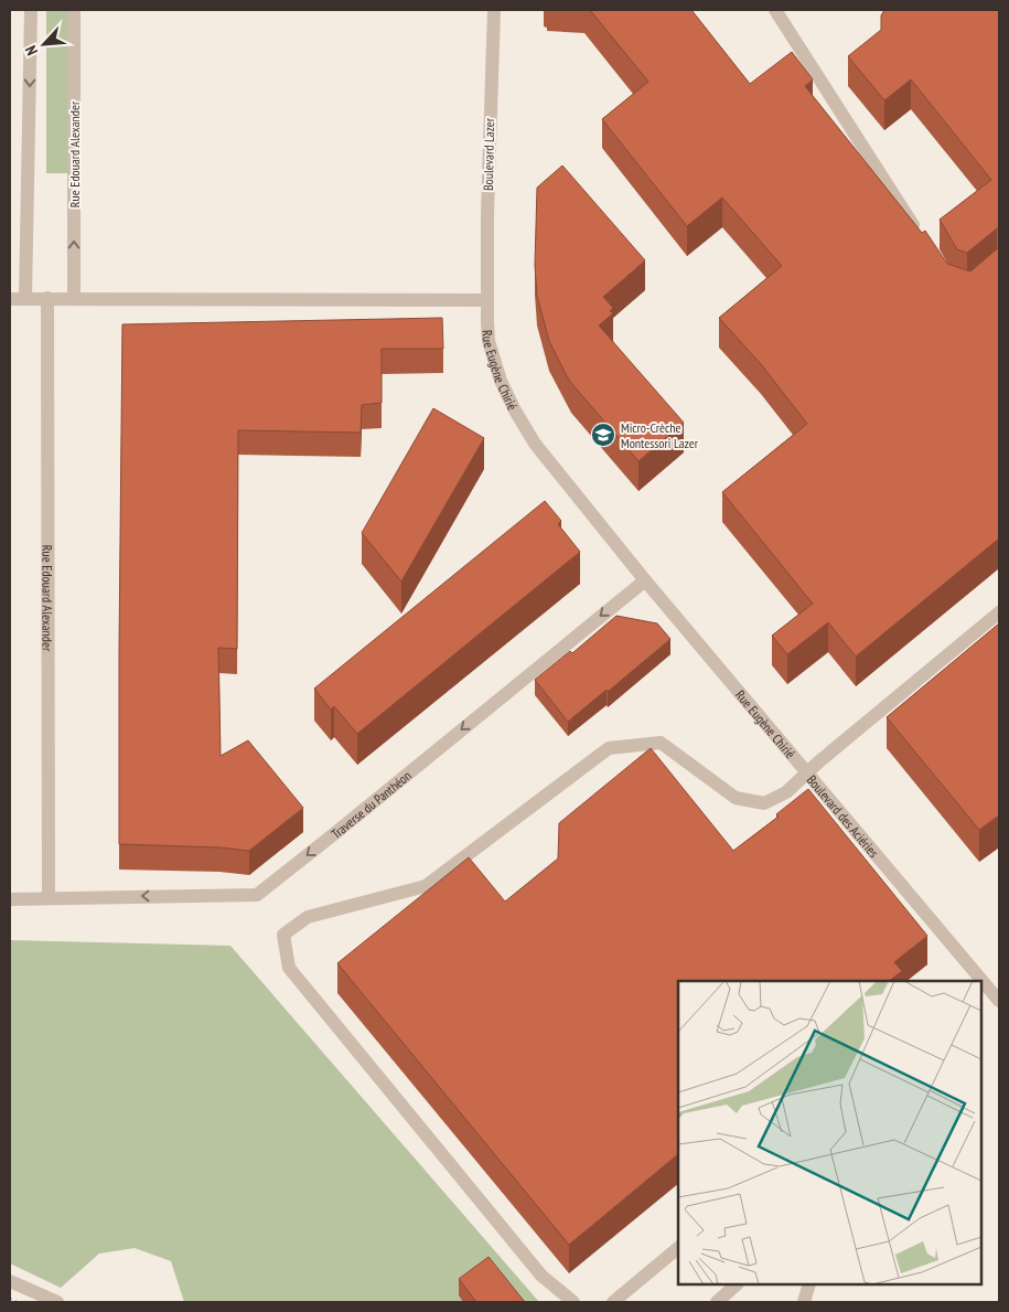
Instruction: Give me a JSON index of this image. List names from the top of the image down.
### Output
{
  "streets": {
    "street": [
      "Rue Edouard Alexander",
      "Boulevard Lazer",
      "Rue Eugène Chirié",
      "Traverse du Panthéon",
      "Boulevard des Aciéries"
    ]
  },
  "crossings": [
    ["Rue Edouard Alexander", "Traverse du Panthéon"],
    ["Boulevard Lazer", "Rue Eugène Chirié"],
    ["Rue Eugène Chirié", "Traverse du Panthéon"],
    ["Rue Eugène Chirié", "Boulevard des Aciéries"]
  ],
  "one_way": ["Traverse du Panthéon"],
  "places": {
    "school or university": ["Micro-Crèche Montessori Lazer"]
  },
  "north": "bottom left"
}
